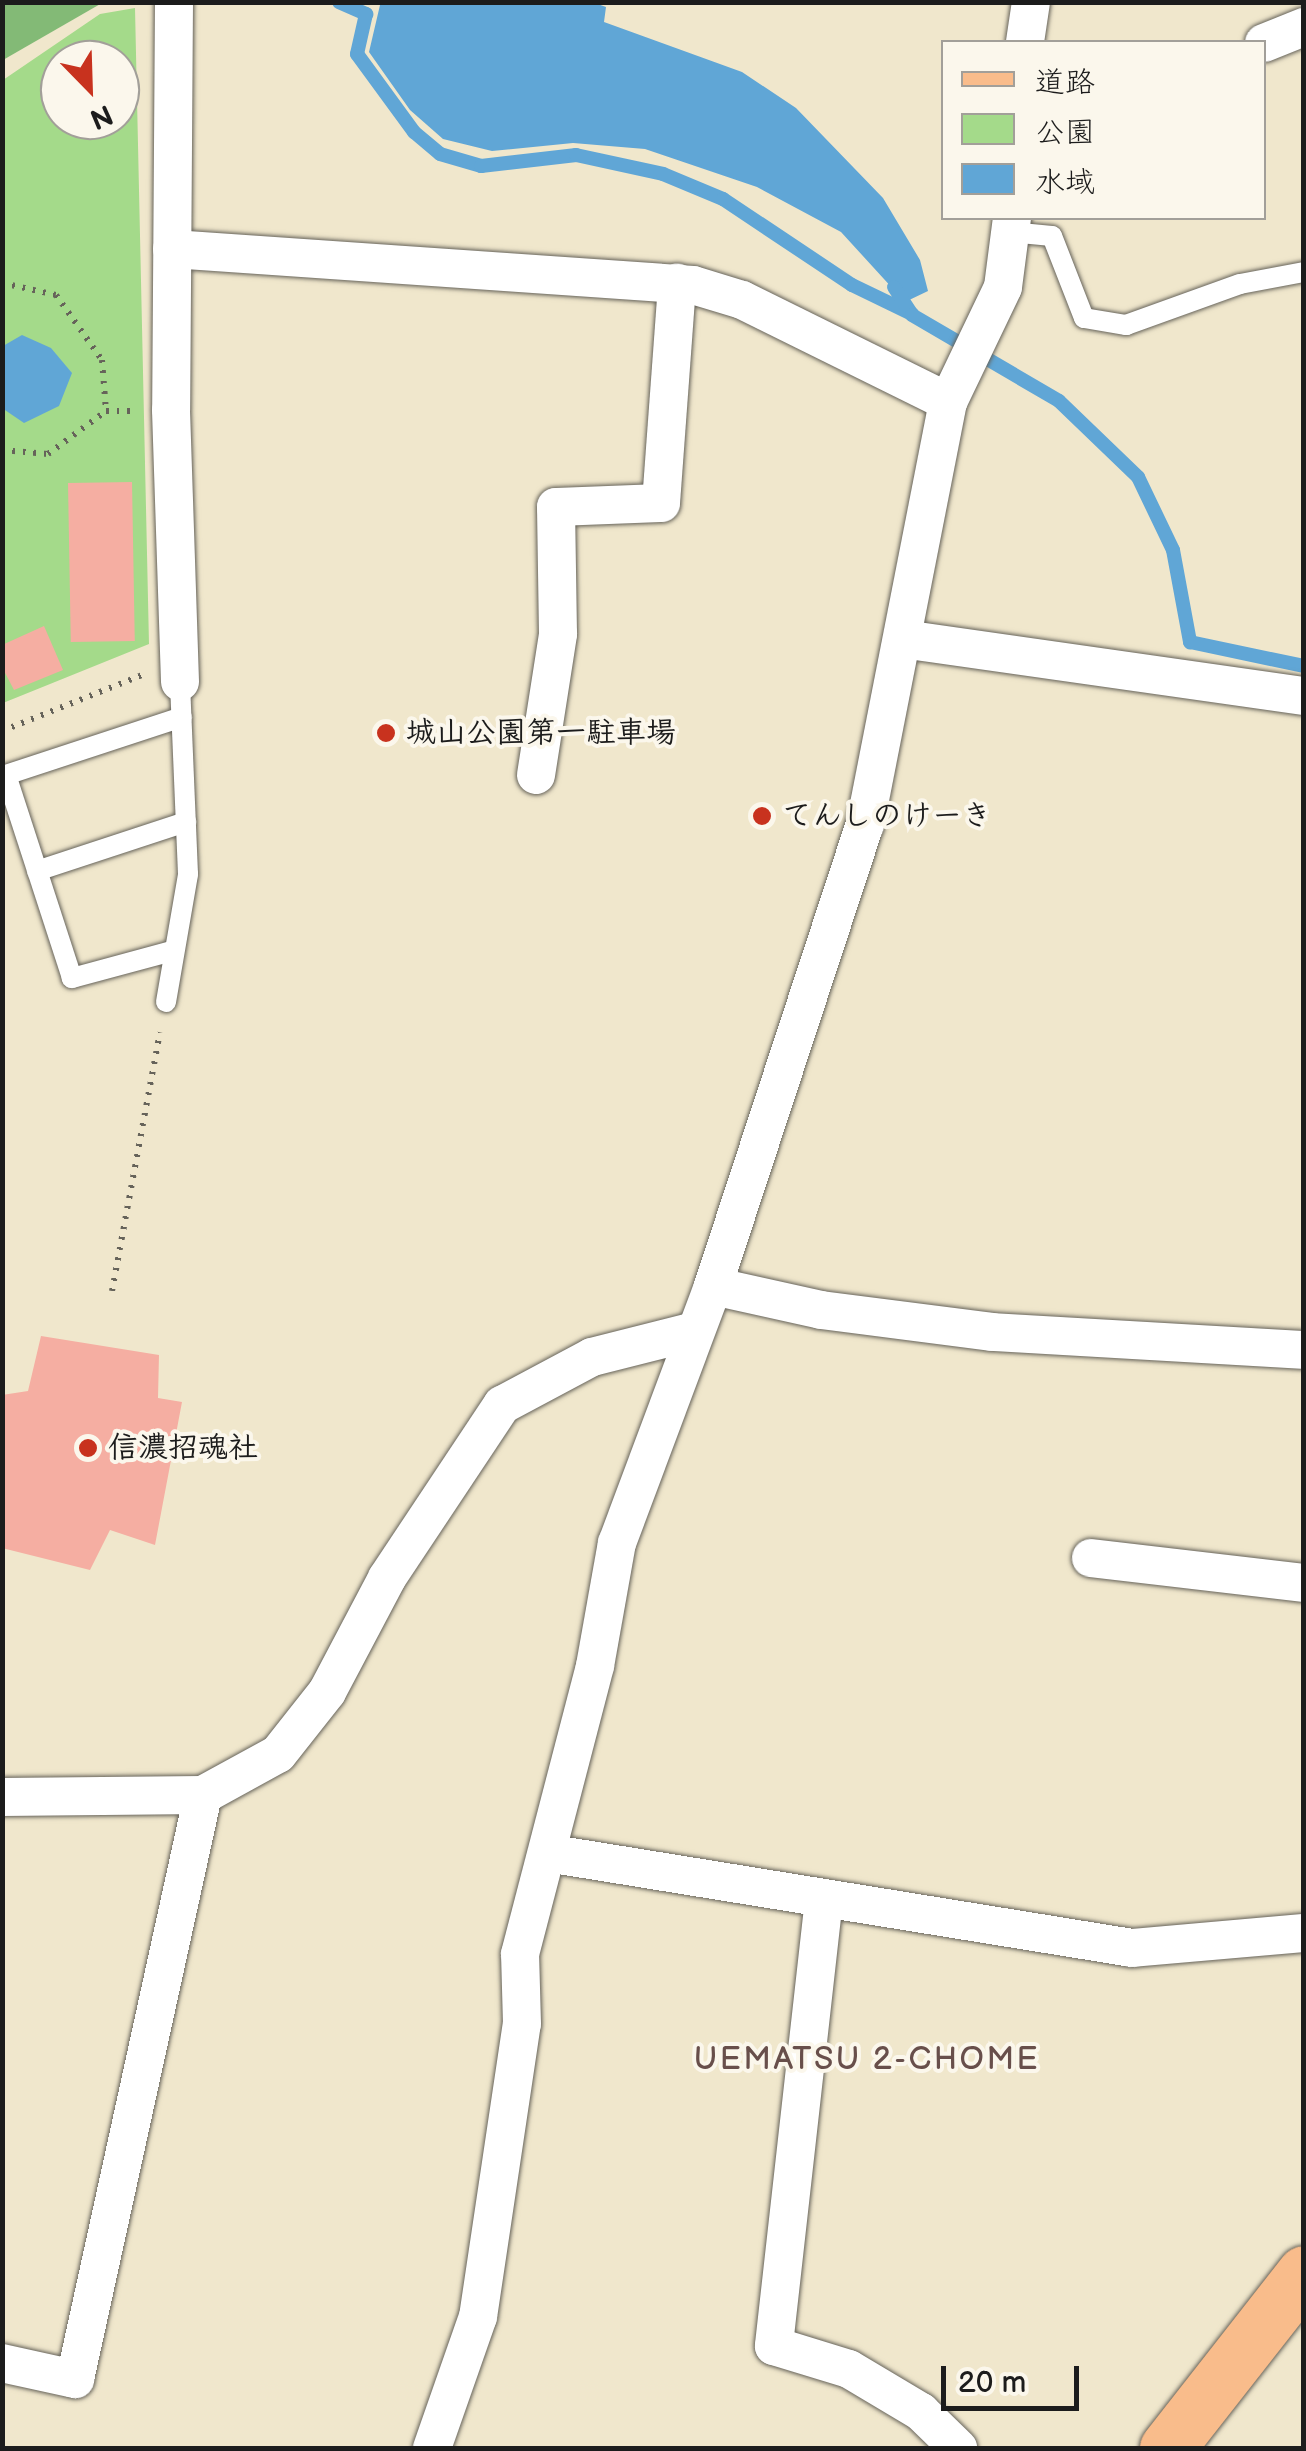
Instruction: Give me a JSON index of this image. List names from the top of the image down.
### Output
{
  "districts": ["UEMATSU 2-CHOME"],
  "places": ["城山公園第一駐車場", "てんしのけーき", "信濃招魂社"],
  "legend": ["道路", "公園", "水域"],
  "scale_bar": "20 m",
  "north": "bottom right"
}
